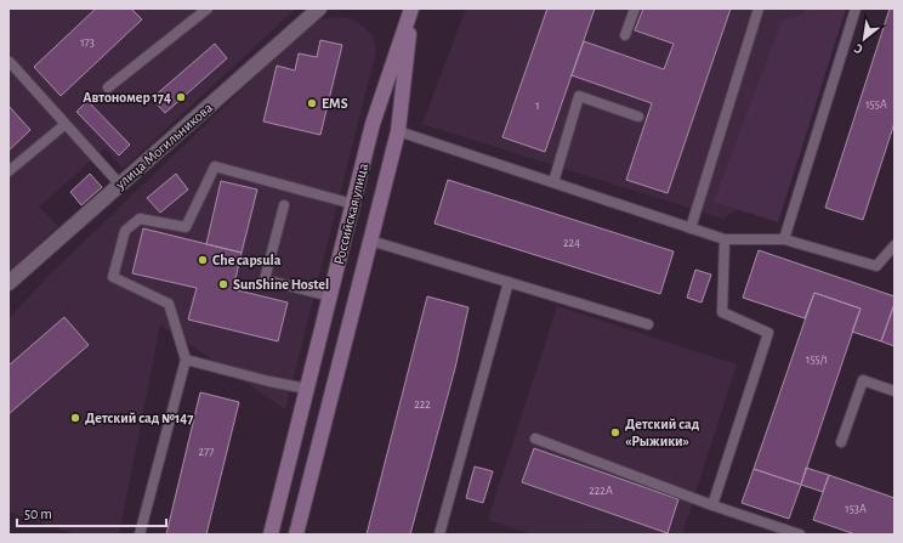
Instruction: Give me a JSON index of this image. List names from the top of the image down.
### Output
{
  "streets": {
    "main road": ["Российская улица"],
    "street": ["улица Могильникова"]
  },
  "places": [
    "Автономер 174",
    "EMS",
    "Che capsula",
    "SunShine Hostel",
    "Детский сад №147",
    "Детский сад «Рыжики»"
  ],
  "house_numbers": [
    "173",
    "155А",
    "1",
    "224",
    "155/1",
    "222",
    "277",
    "222А",
    "153А"
  ],
  "scale_bar": "50 m",
  "north": "bottom left"
}
